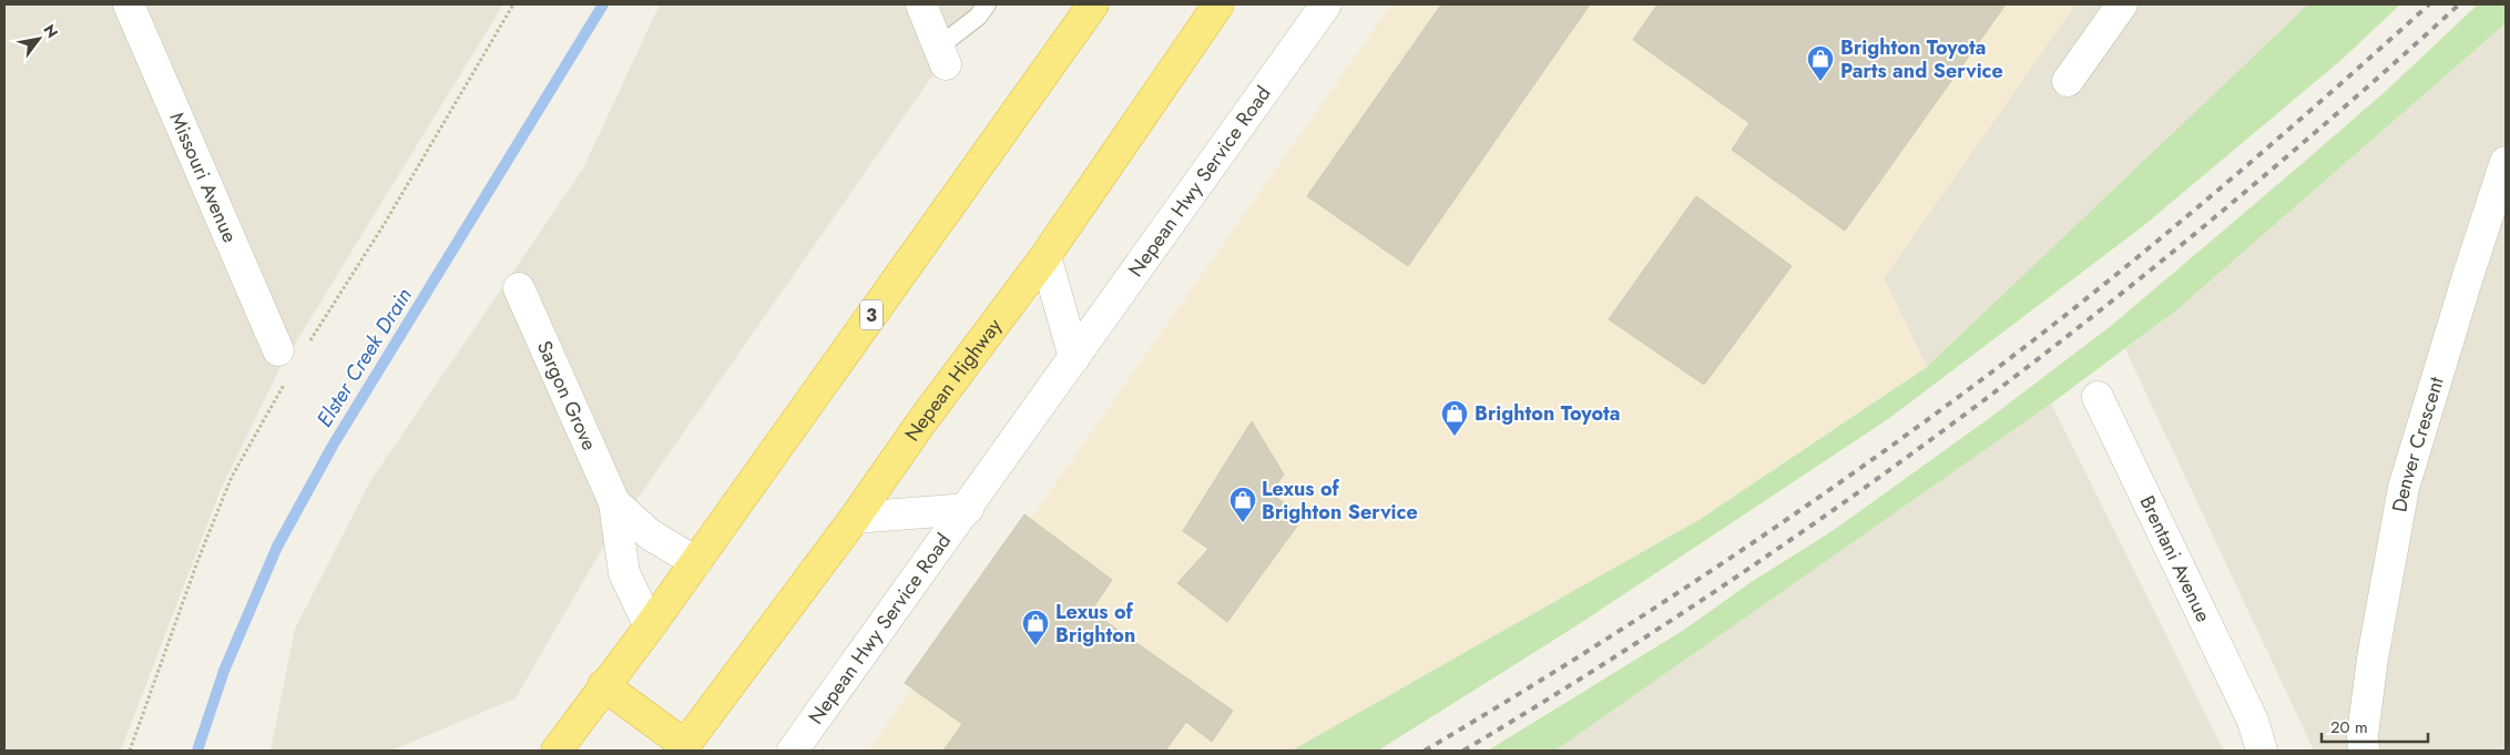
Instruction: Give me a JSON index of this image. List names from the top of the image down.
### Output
{
  "streets": {
    "highway": ["3", "Nepean Highway"],
    "street": [
      "Missouri Avenue",
      "Nepean Hwy Service Road",
      "Sargon Grove",
      "Denver Crescent",
      "Brentani Avenue"
    ]
  },
  "crossings": [
    ["Nepean Hwy Service Road", "Nepean Highway"],
    ["3", "Sargon Grove"]
  ],
  "water": ["Elster Creek Drain"],
  "places": {
    "shop": [
      "Brighton Toyota Parts and Service",
      "Brighton Toyota",
      "Lexus of Brighton Service",
      "Lexus of Brighton"
    ]
  },
  "scale_bar": "20 m",
  "north": "top right"
}
